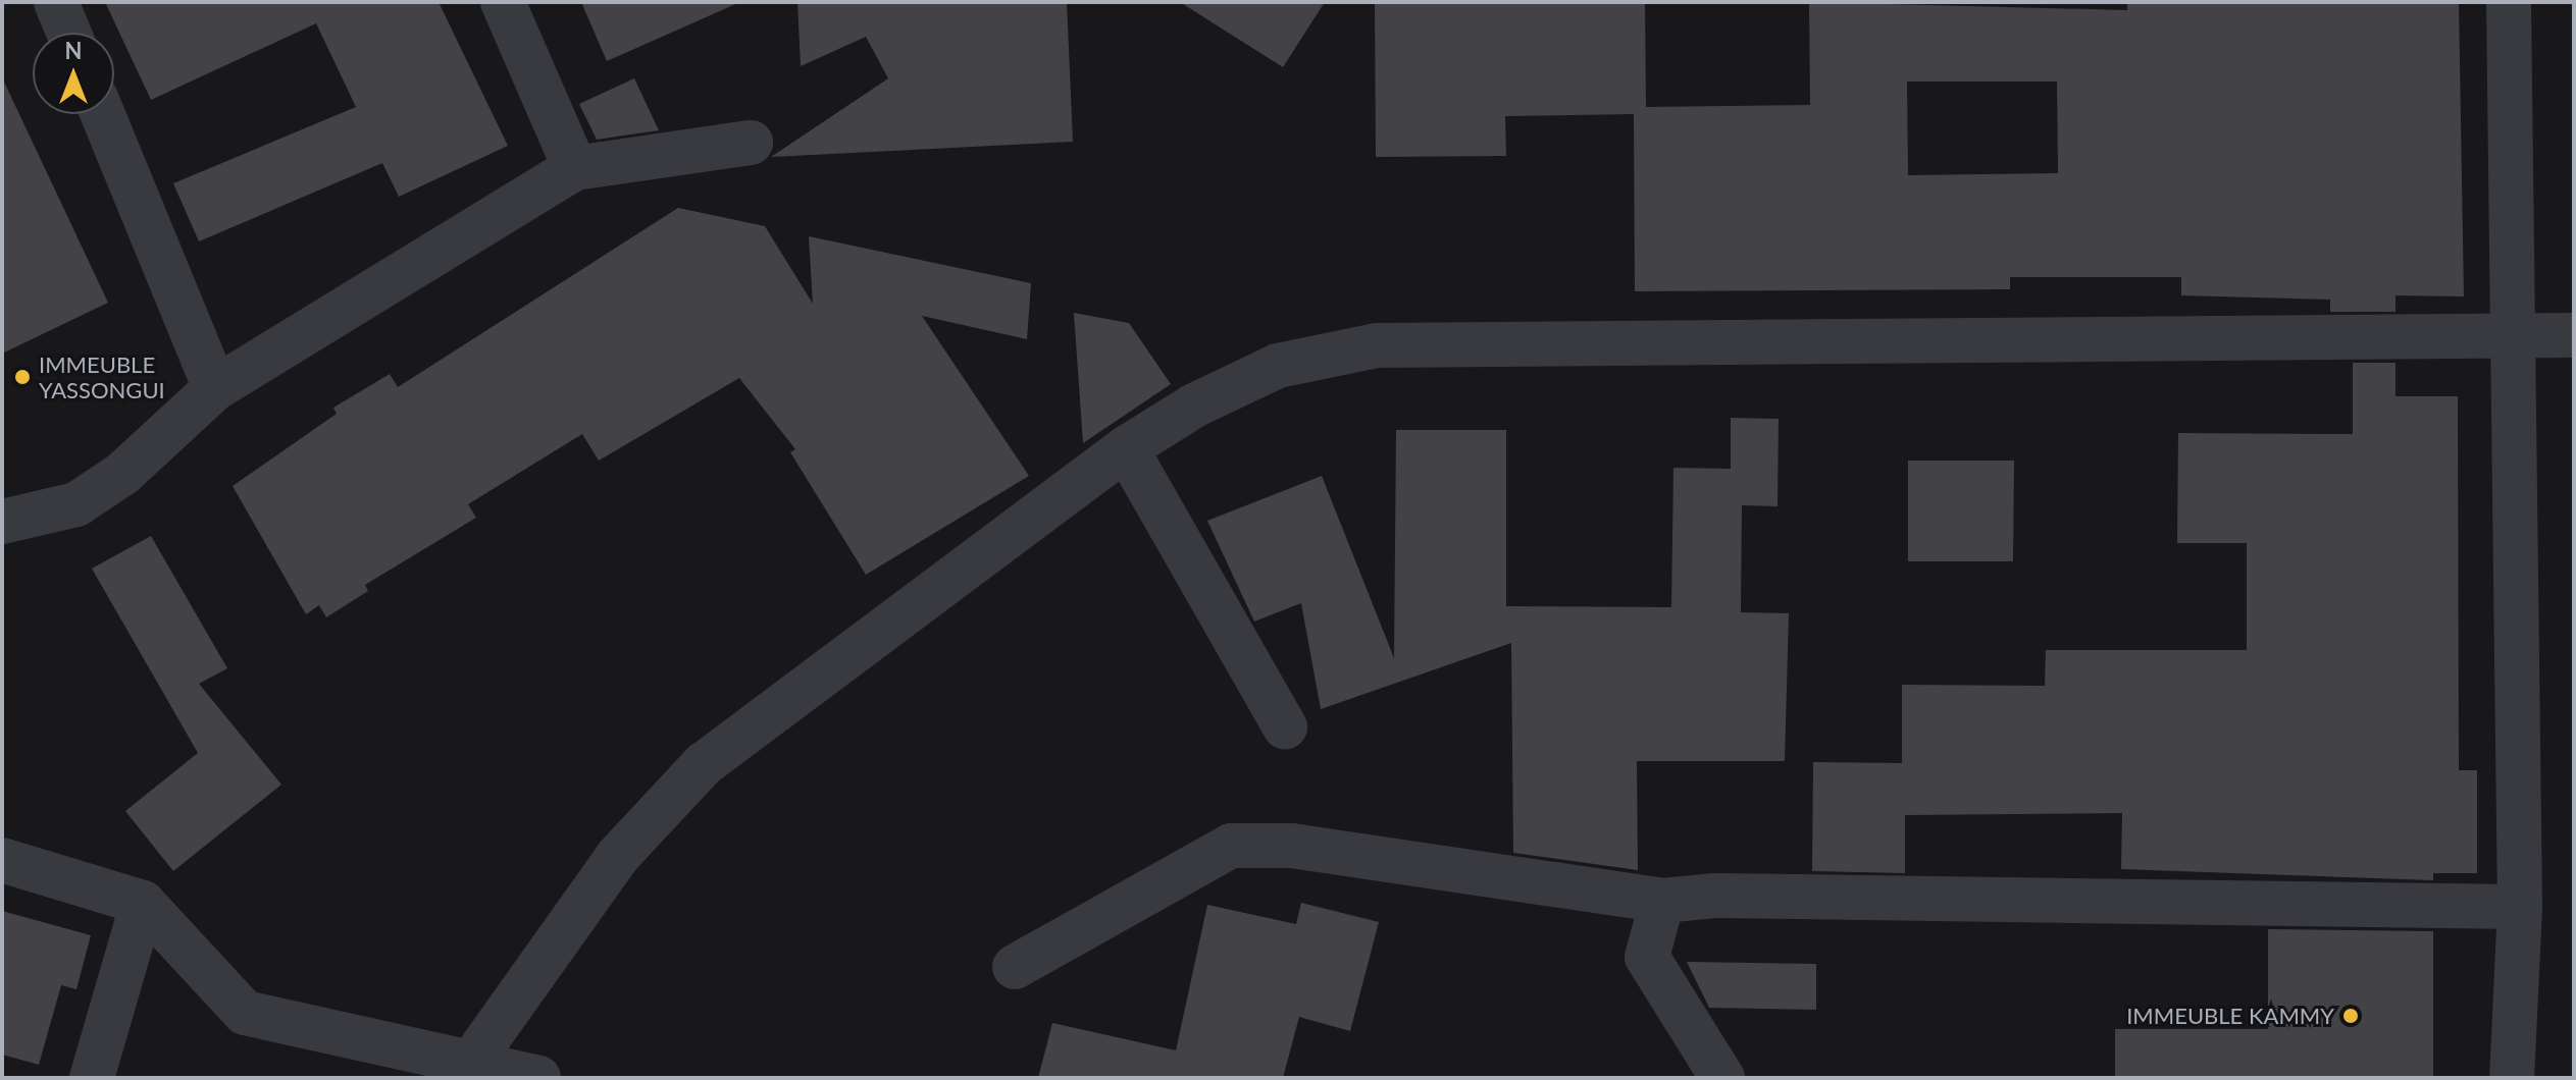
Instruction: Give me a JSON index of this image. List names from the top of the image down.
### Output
{
  "places": ["IMMEUBLE YASSONGUI", "IMMEUBLE KAMMY"],
  "north": "top"
}
